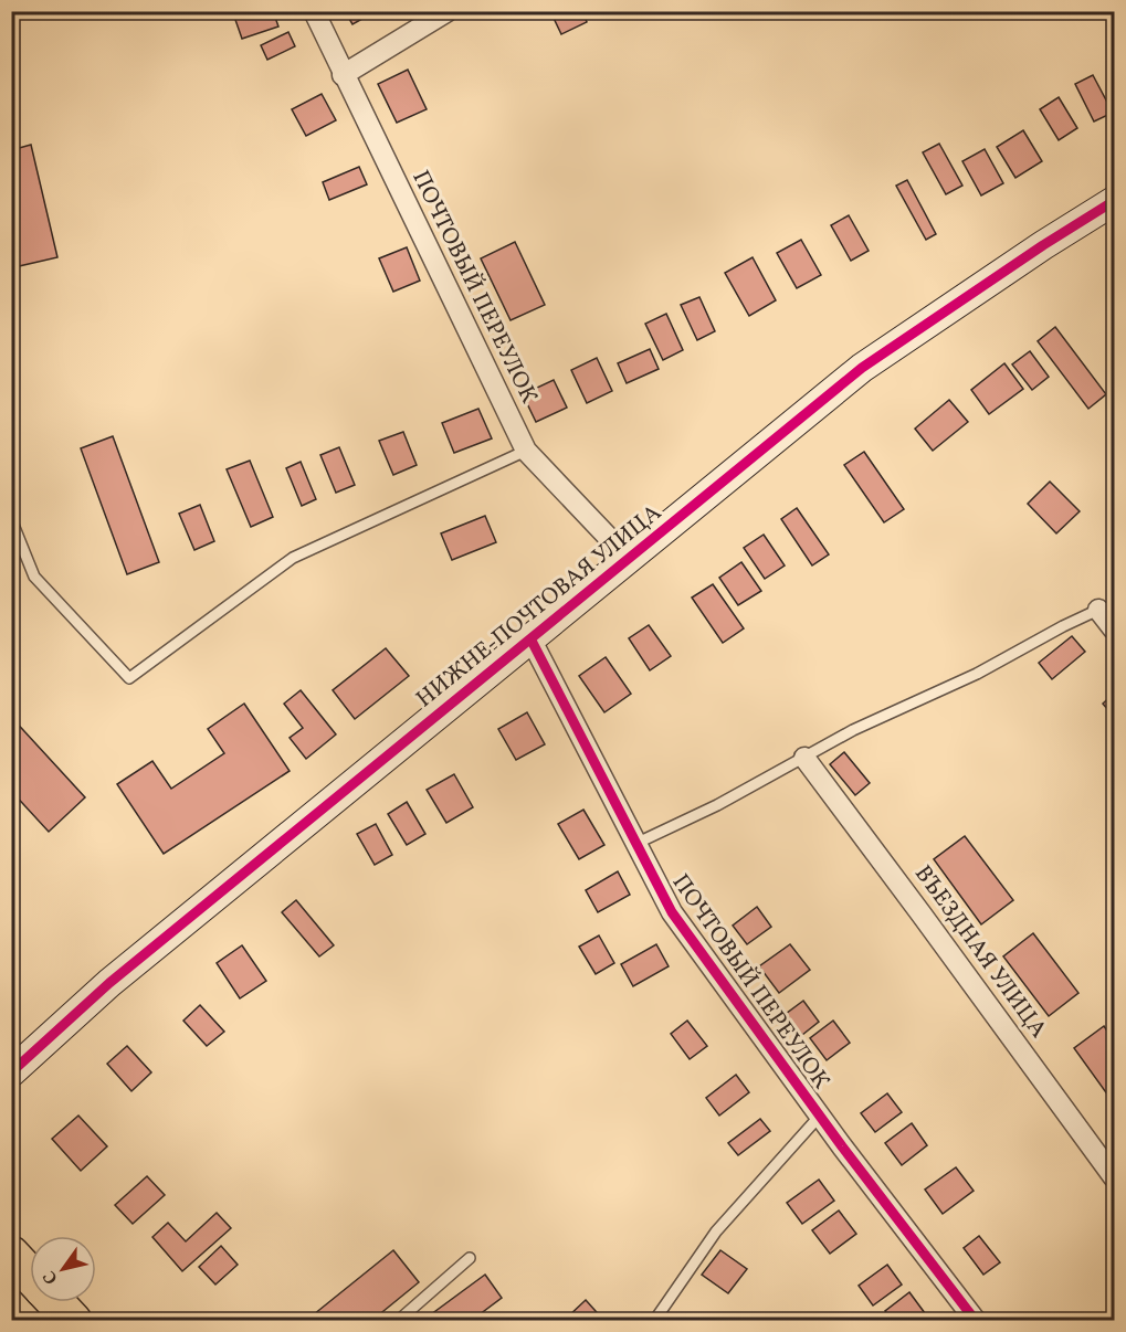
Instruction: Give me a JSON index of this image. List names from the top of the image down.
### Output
{
  "streets": {
    "street": ["ПОЧТОВЫЙ ПЕРЕУЛОК", "НИЖНЕ-ПОЧТОВАЯ УЛИЦА", "ВЪЕЗДНАЯ УЛИЦА"]
  },
  "crossings": [
    ["ПОЧТОВЫЙ ПЕРЕУЛОК", "НИЖНЕ-ПОЧТОВАЯ УЛИЦА"]
  ],
  "north": "bottom left"
}
